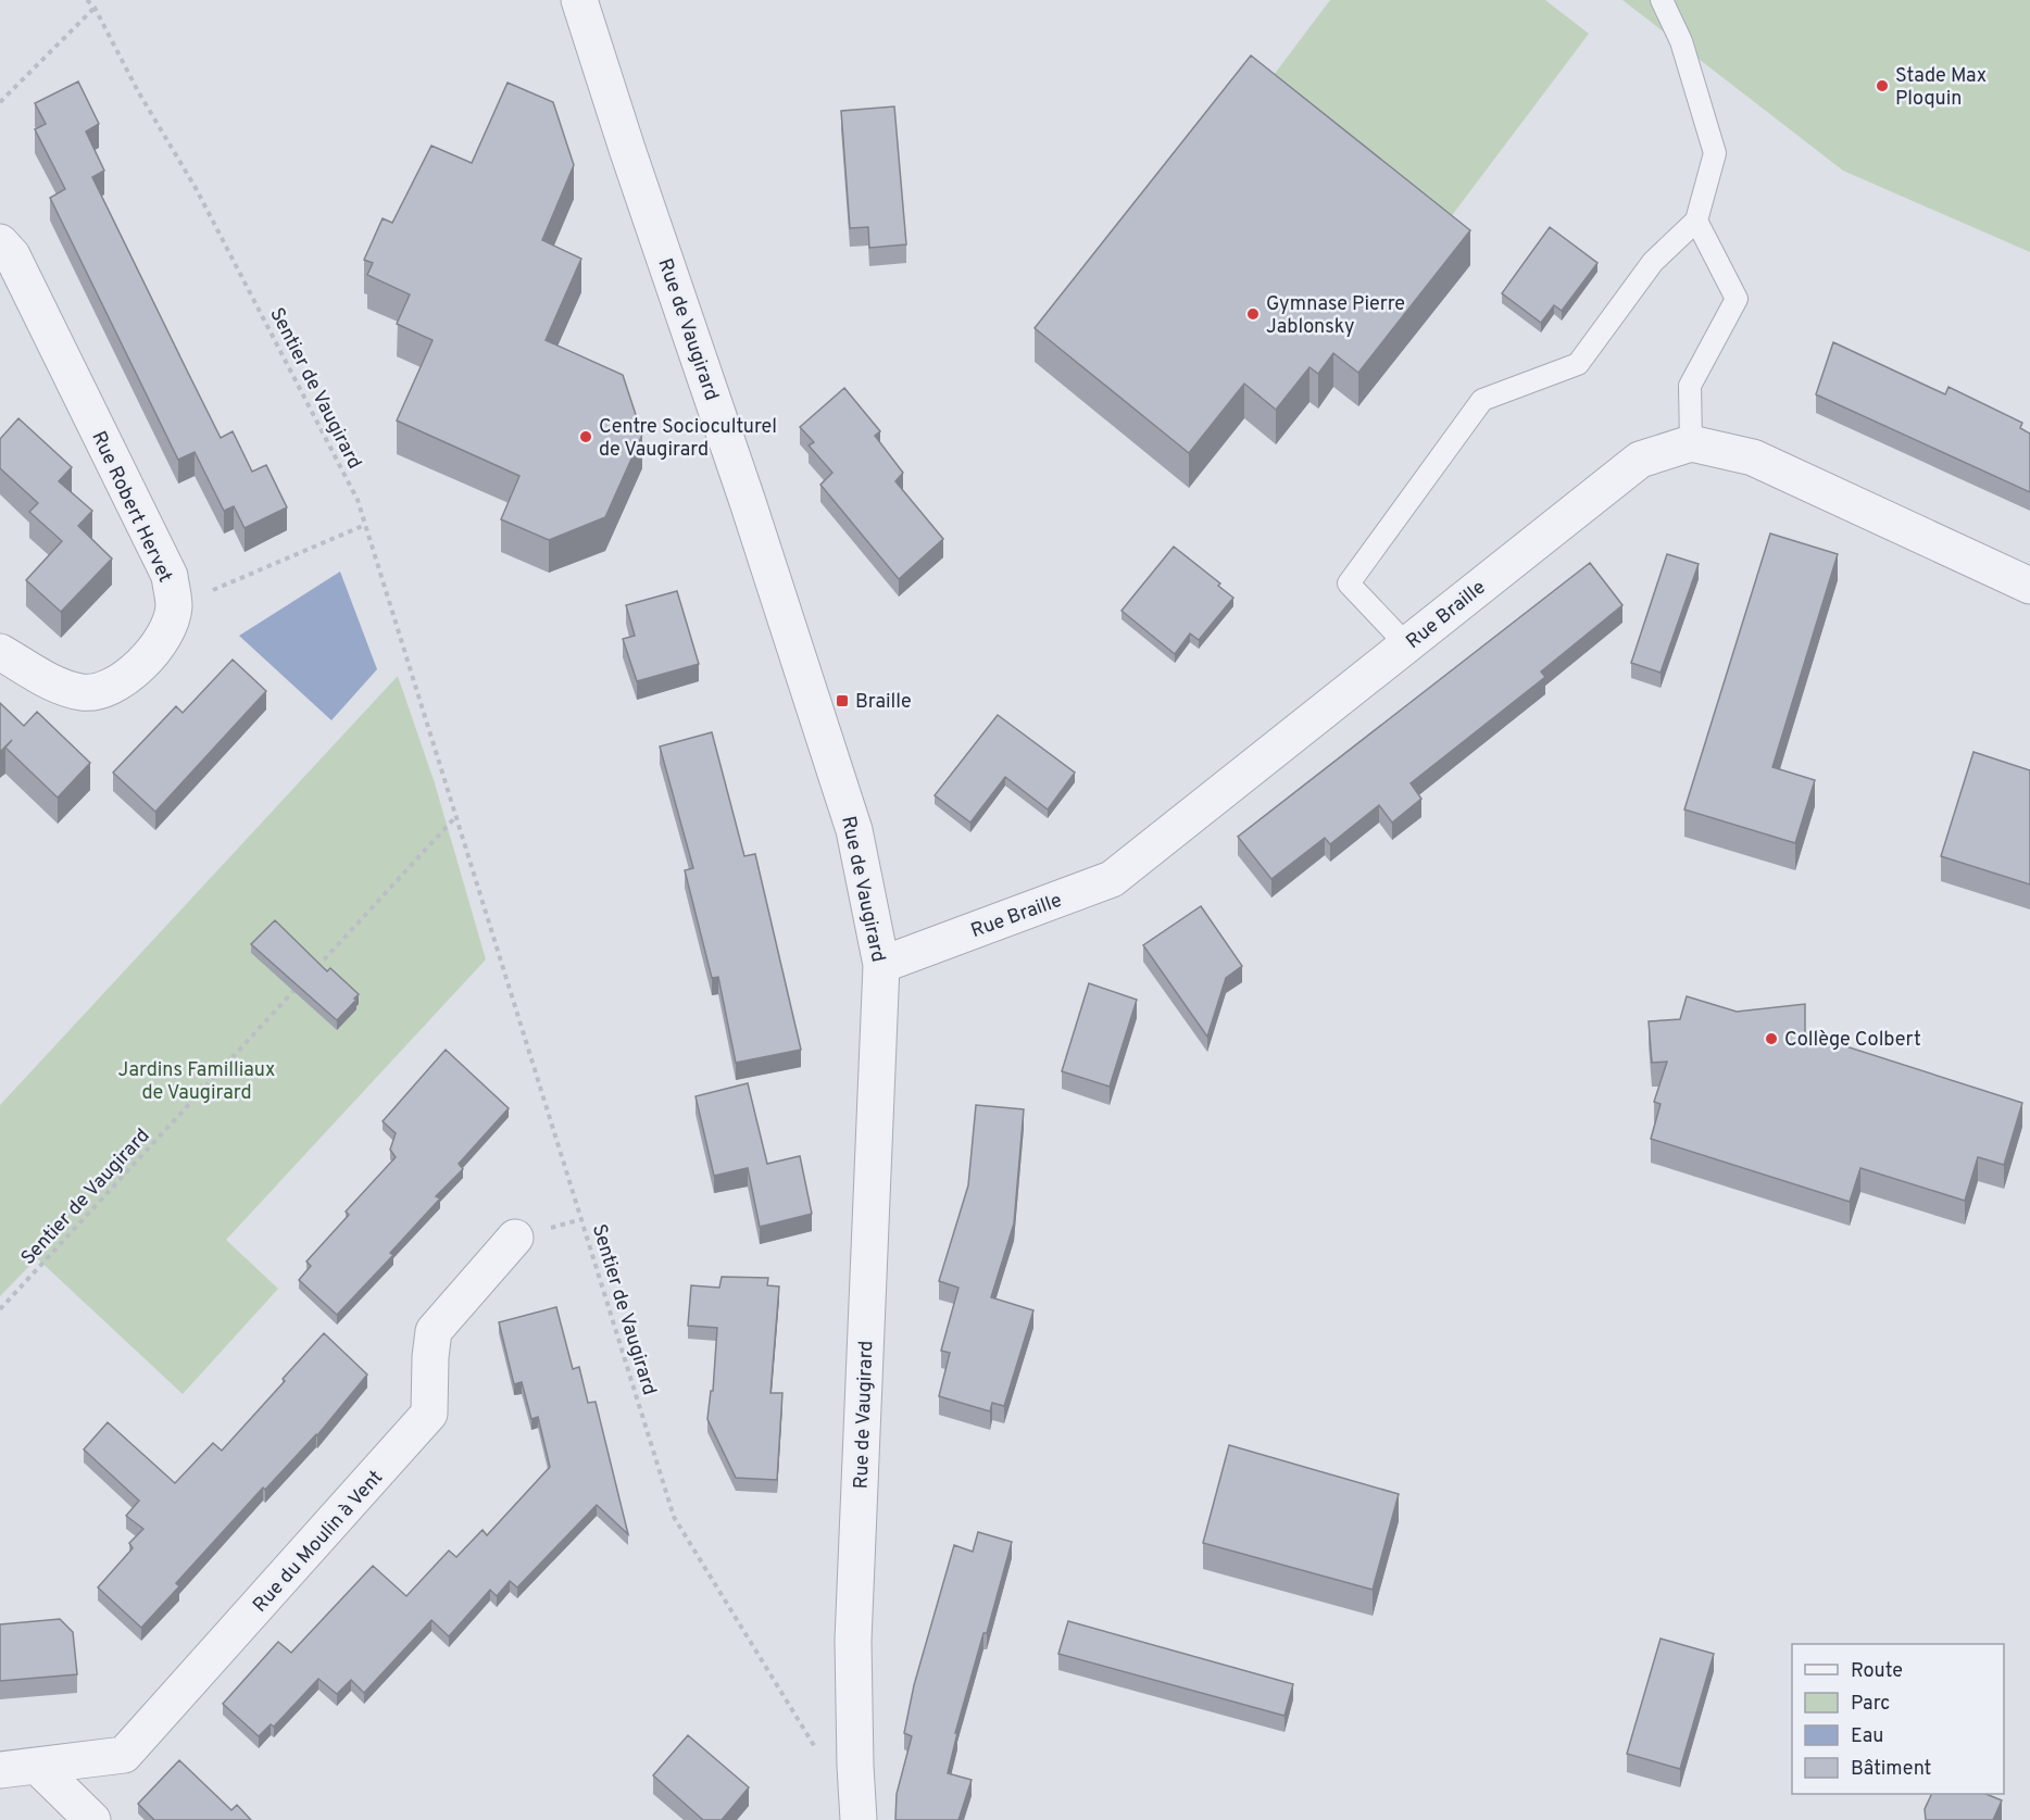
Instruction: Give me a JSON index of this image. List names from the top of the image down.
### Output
{
  "streets": {
    "street": [
      "Rue de Vaugirard",
      "Rue Robert Hervet",
      "Rue Braille",
      "Rue du Moulin à Vent"
    ],
    "path": ["Sentier de Vaugirard"]
  },
  "crossings": [
    ["Rue de Vaugirard", "Rue Braille"]
  ],
  "parks": ["Jardins Familliaux de Vaugirard"],
  "places": {
    "other": [
      "Stade Max Ploquin",
      "Gymnase Pierre Jablonsky",
      "Centre Socioculturel de Vaugirard",
      "Collège Colbert"
    ],
    "transit": ["Braille"]
  },
  "legend": [
    "Route",
    "Parc",
    "Eau",
    "Bâtiment"
  ]
}
